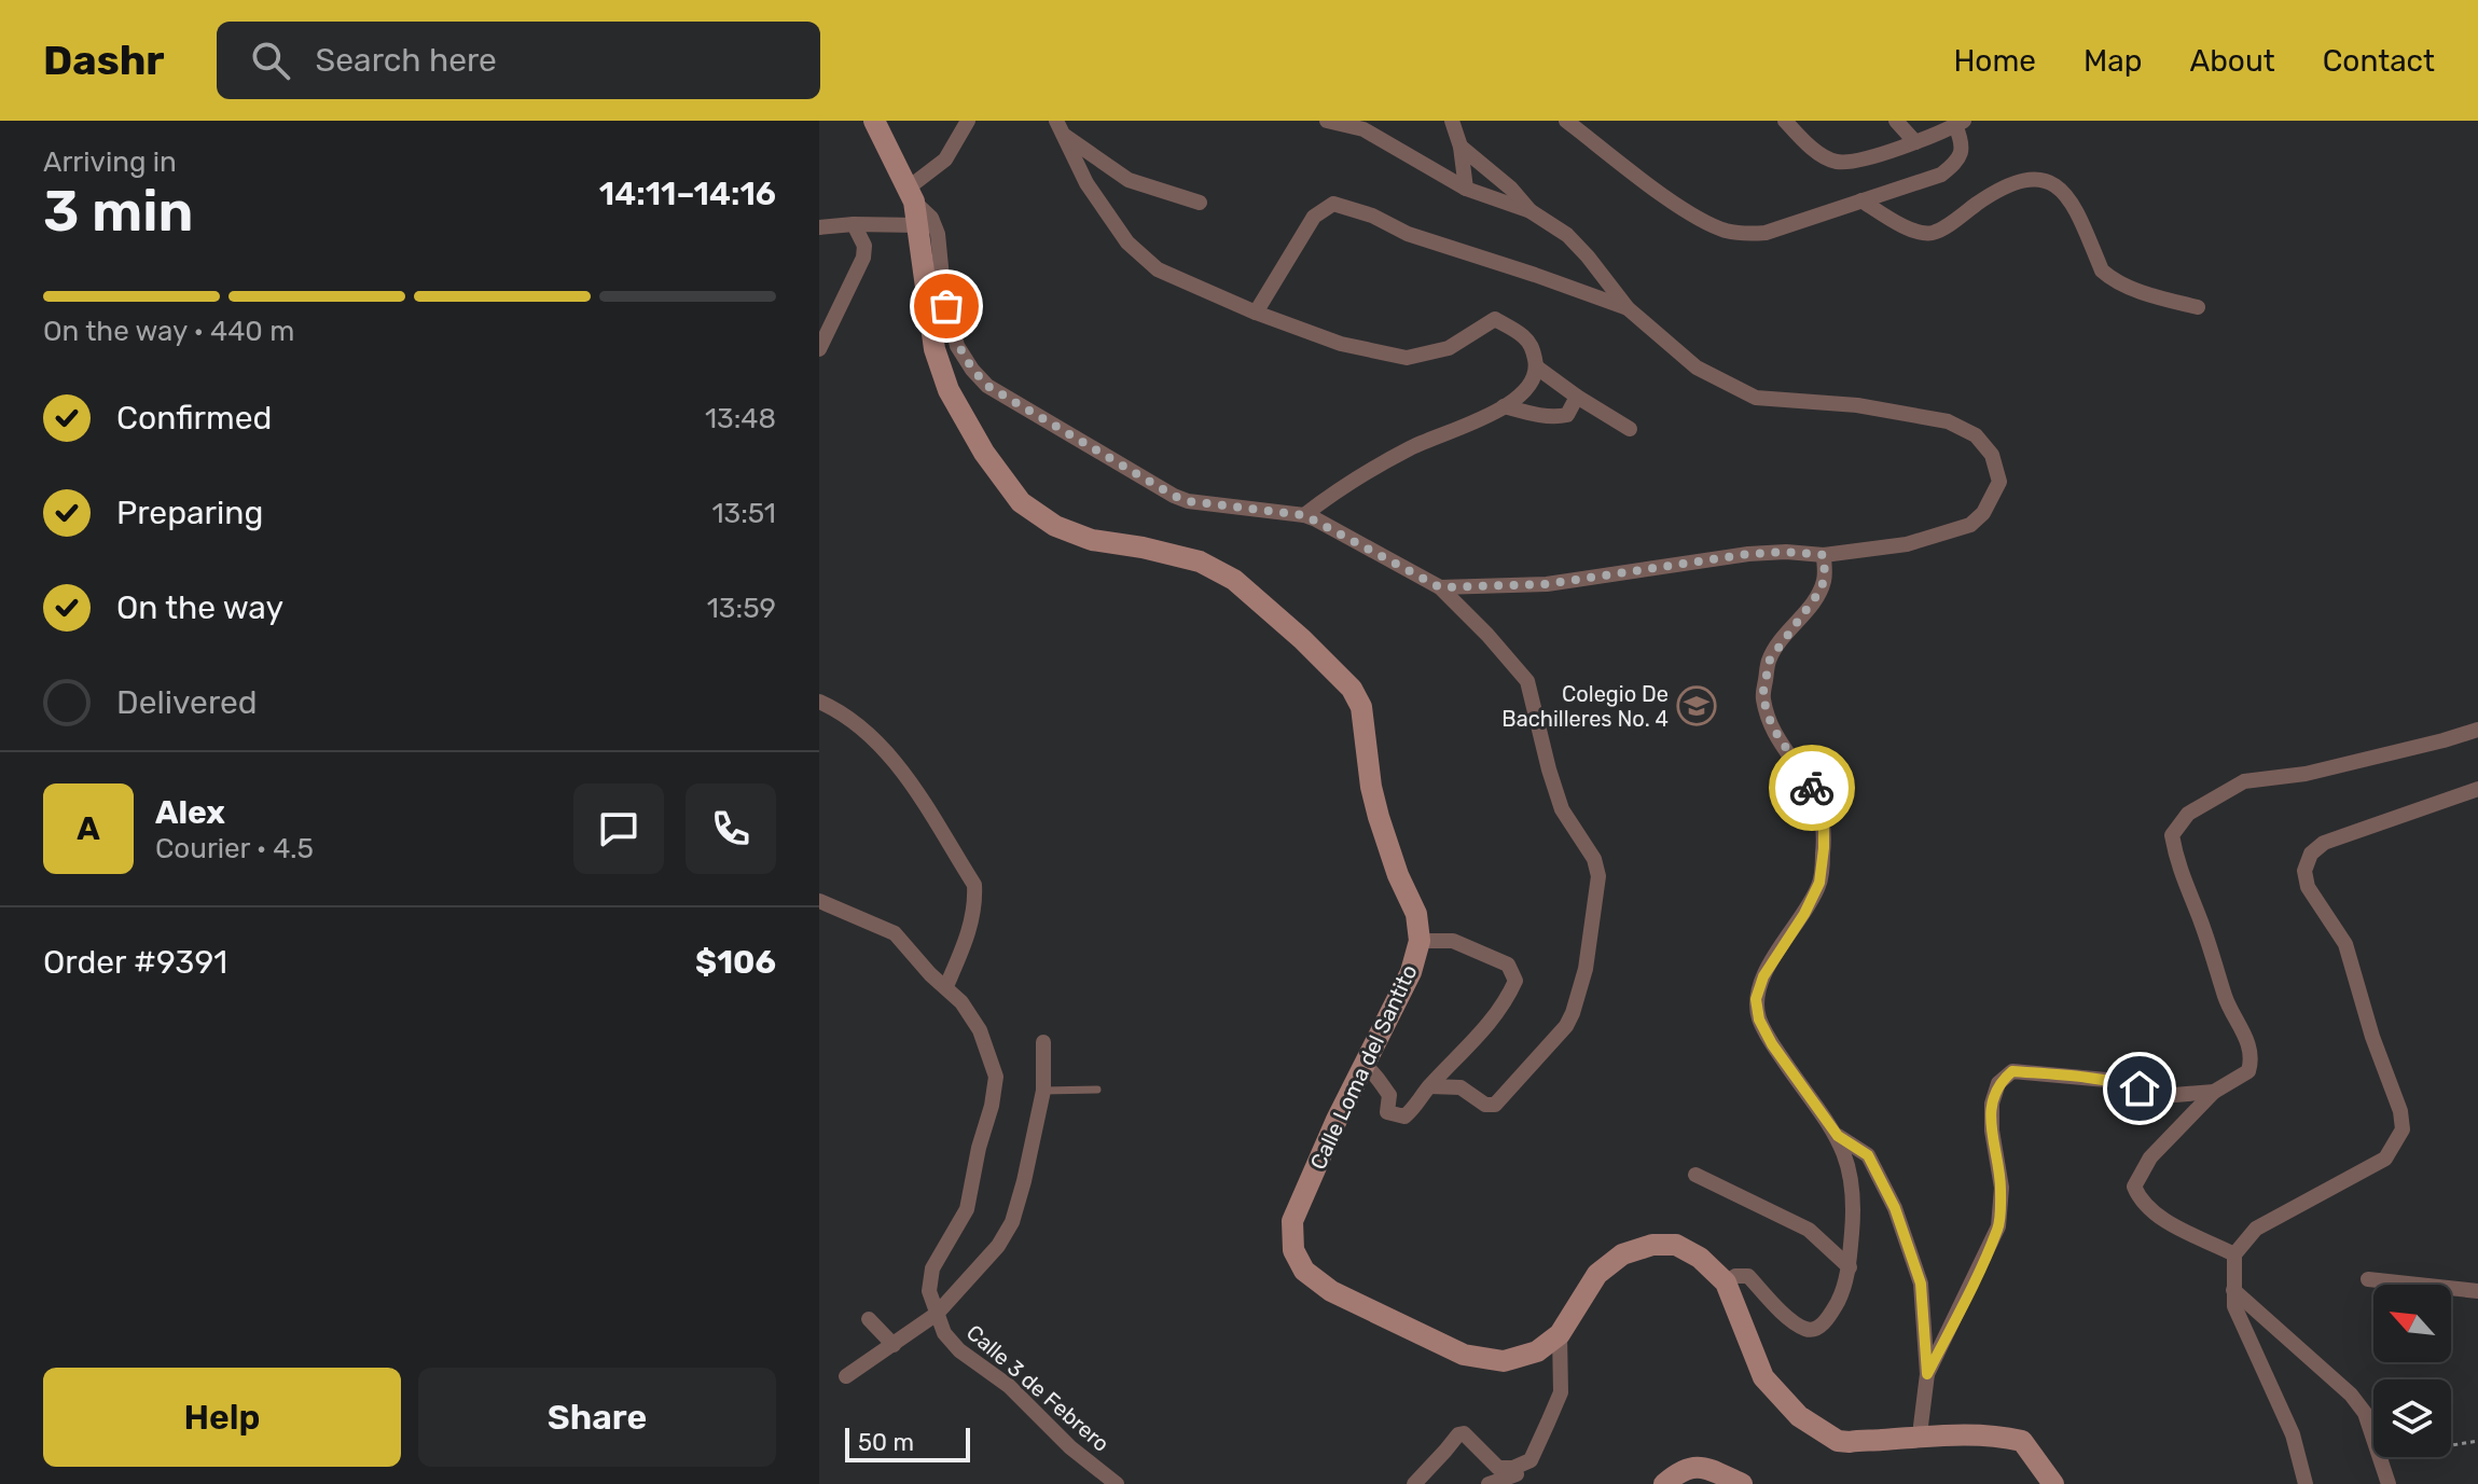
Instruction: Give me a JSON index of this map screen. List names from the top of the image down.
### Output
{
  "streets": {
    "main road": ["Calle Loma del Santito"],
    "street": ["Calle 3 de Febrero"]
  },
  "places": {
    "school or university": ["Colegio De Bachilleres No. 4"]
  },
  "scale_bar": "50 m",
  "north": "top left",
  "page": {
    "header": "Dashr",
    "search": "Search here",
    "nav": [
      "Home",
      "Map",
      "About",
      "Contact"
    ],
    "heading": ["3 min", "Arriving in", "14:11–14:16"],
    "panel": [
      "Alex",
      "Courier · 4.5",
      "Order #9391",
      "$106"
    ],
    "bar": "On the way · 440 m",
    "list": [
      ["Confirmed", "13:48"],
      ["Preparing", "13:51"],
      ["On the way", "13:59"],
      "Delivered"
    ],
    "round": "A",
    "buttons": ["Help", "Share"],
    "scale": "50 m"
  }
}
